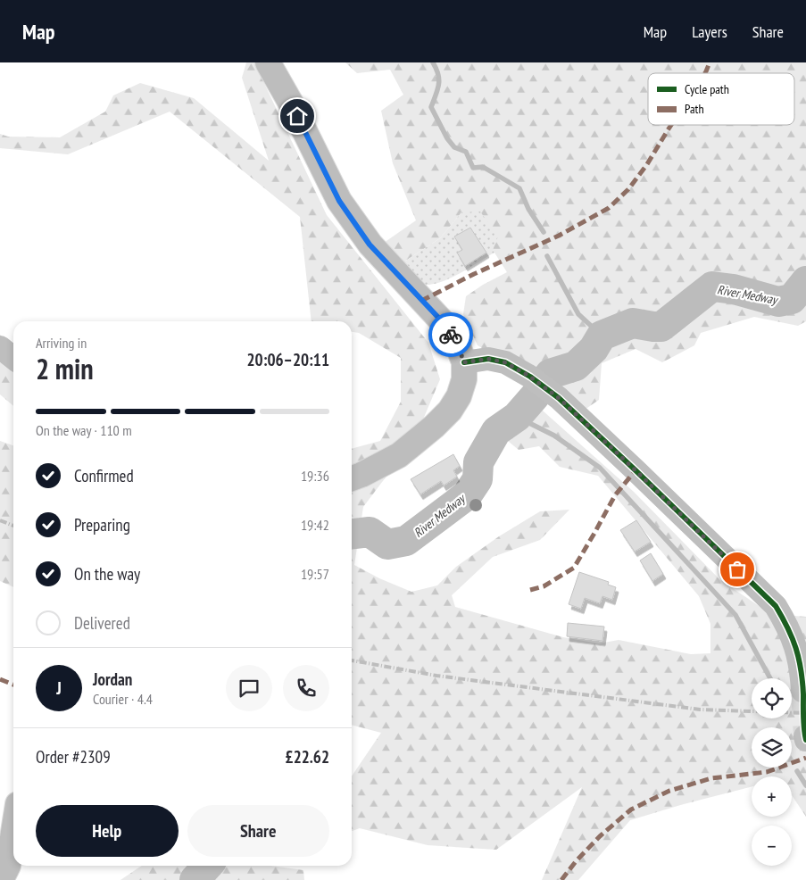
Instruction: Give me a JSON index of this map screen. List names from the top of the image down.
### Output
{
  "water": ["River Medway"],
  "legend": ["Cycle path", "Path"],
  "page": {
    "header": "Map",
    "nav": ["Map", "Layers", "Share"],
    "heading": ["2 min", "Arriving in", "20:06–20:11"],
    "panel": [
      "Jordan",
      "Courier · 4.4",
      "Order #2309",
      "£22.62"
    ],
    "bar": "On the way · 110 m",
    "list": [
      ["Confirmed", "19:36"],
      ["Preparing", "19:42"],
      ["On the way", "19:57"],
      "Delivered"
    ],
    "round": "J",
    "map_buttons": ["+", "−"],
    "buttons": ["Help", "Share"]
  }
}
